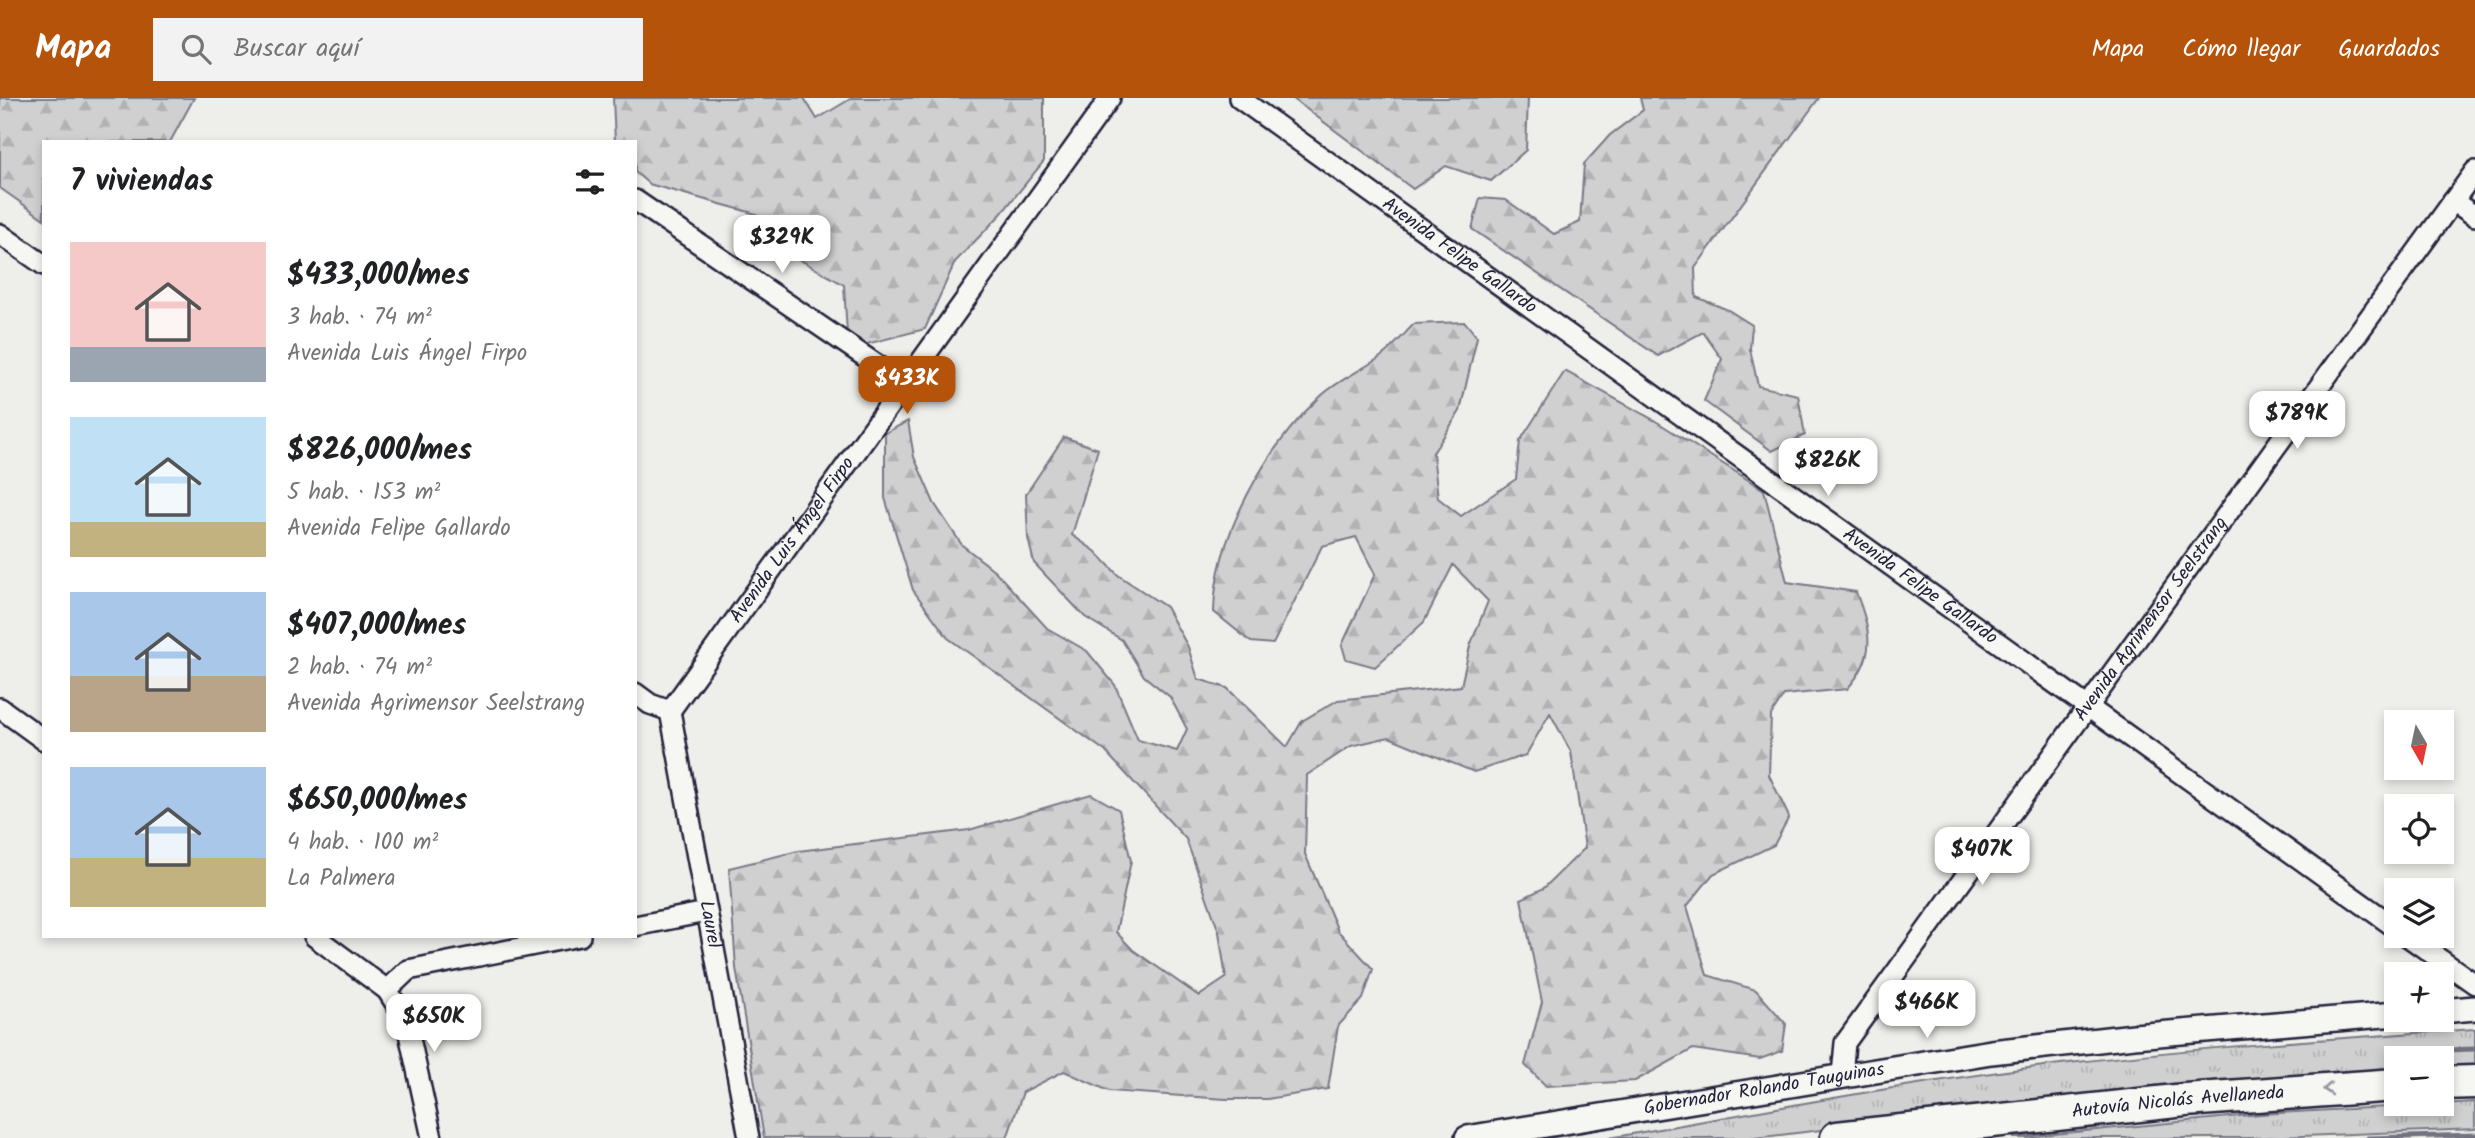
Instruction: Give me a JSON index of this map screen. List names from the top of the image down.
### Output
{
  "streets": {
    "highway": ["Autovía Nicolás Avellaneda"],
    "street": [
      "Avenida Felipe Gallardo",
      "Avenida Luis Ángel Firpo",
      "Avenida Agrimensor Seelstrang",
      "Laurel",
      "Gobernador Rolando Tauguinas"
    ]
  },
  "crossings": [
    ["Avenida Felipe Gallardo", "Avenida Agrimensor Seelstrang"],
    ["Avenida Luis Ángel Firpo", "Laurel"],
    ["Avenida Agrimensor Seelstrang", "Gobernador Rolando Tauguinas"]
  ],
  "one_way": ["Autovía Nicolás Avellaneda"],
  "north": "bottom",
  "page": {
    "header": "Mapa",
    "search": "Buscar aquí",
    "nav": ["Mapa", "Cómo llegar", "Guardados"],
    "heading": "7 viviendas",
    "price": [
      "$329K",
      "$433K",
      "$789K",
      "$826K",
      "$407K",
      "$466K",
      "$650K"
    ],
    "list": [
      {
        "name": "$433,000/mes",
        "note": "3 hab. · 74 m² · Avenida Luis Ángel Firpo"
      },
      {
        "name": "$826,000/mes",
        "note": "5 hab. · 153 m² · Avenida Felipe Gallardo"
      },
      {
        "name": "$407,000/mes",
        "note": "2 hab. · 74 m² · Avenida Agrimensor Seelstrang"
      },
      {
        "name": "$650,000/mes",
        "note": "4 hab. · 100 m² · La Palmera"
      }
    ],
    "map_buttons": ["+", "−"]
  }
}
